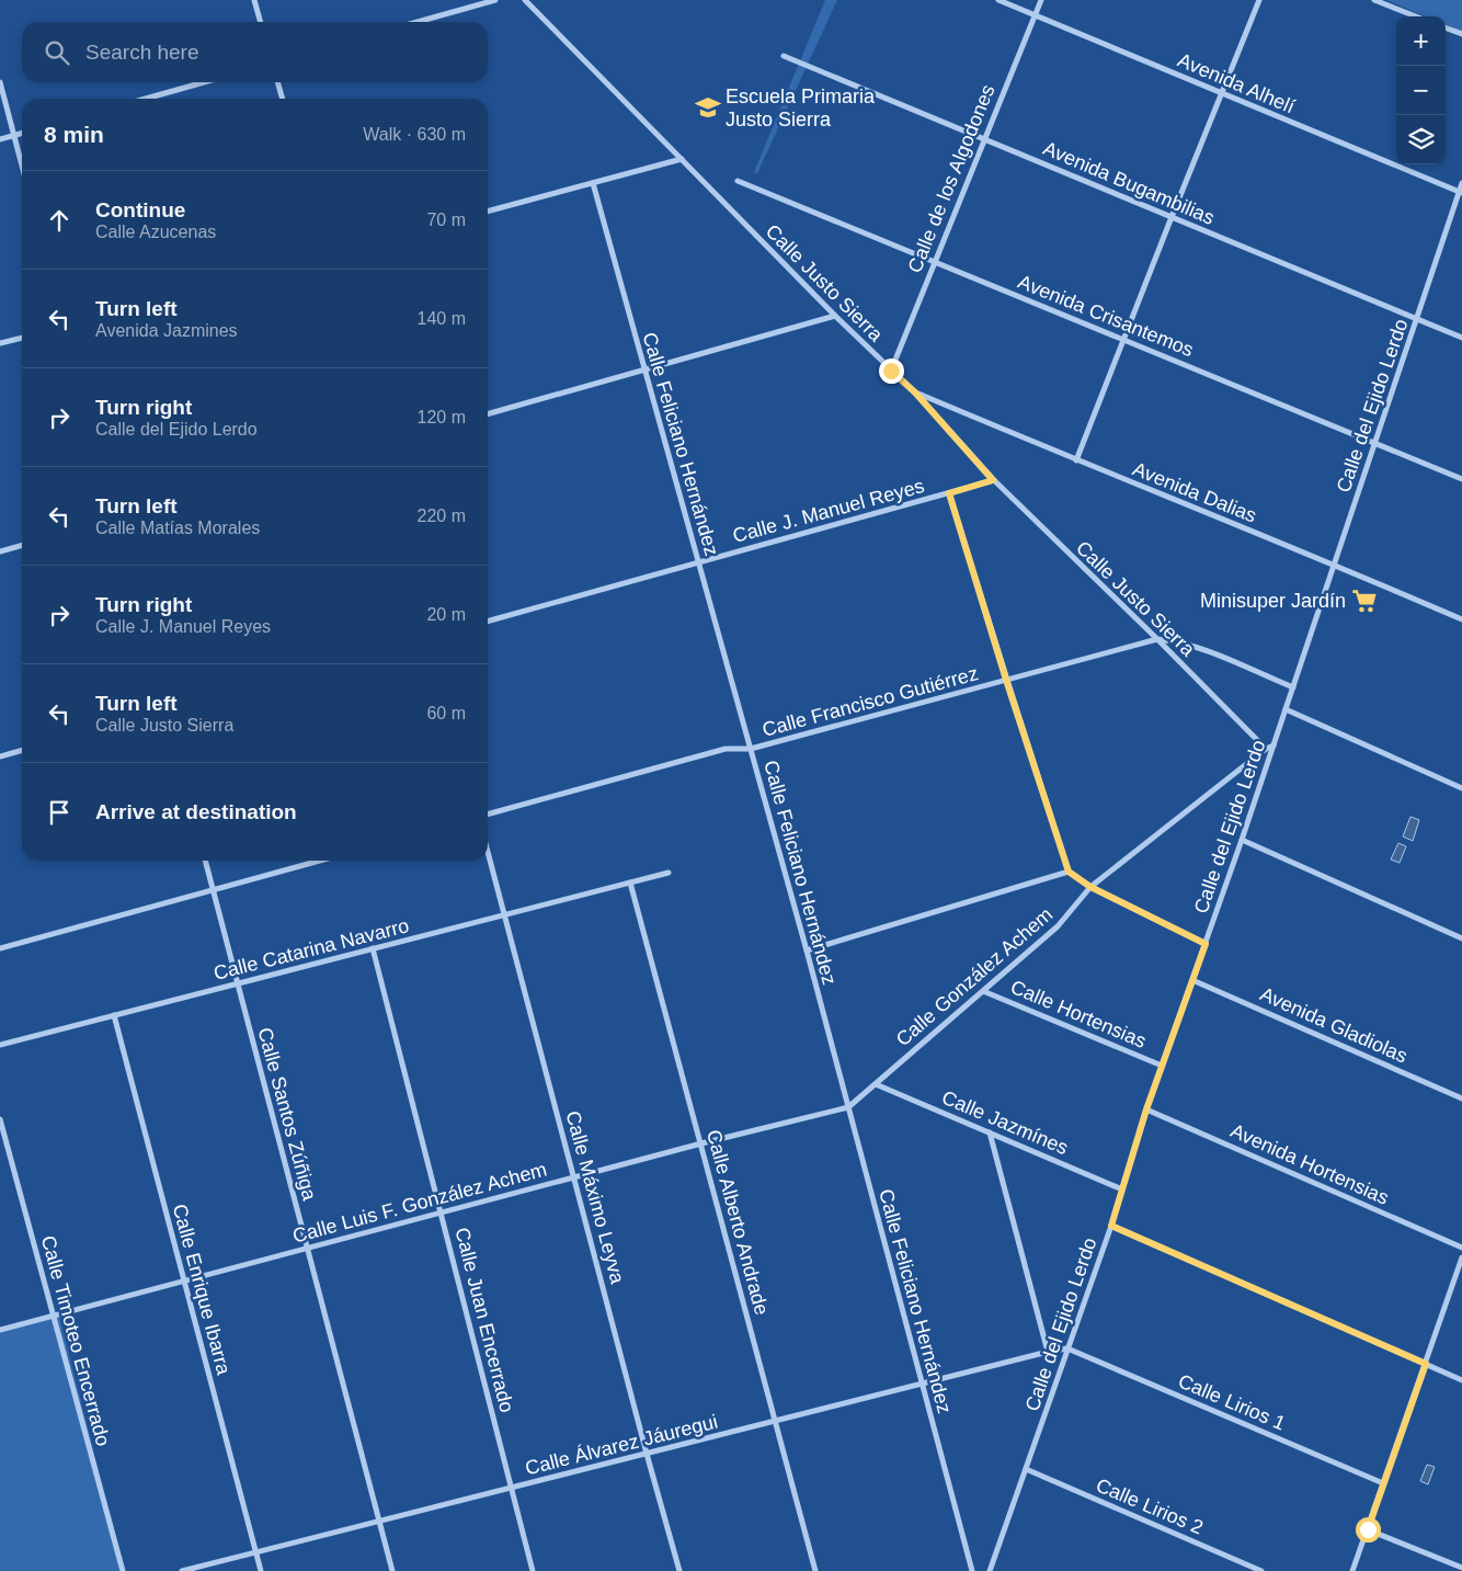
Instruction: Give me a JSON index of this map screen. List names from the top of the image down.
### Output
{
  "streets": {
    "street": [
      "Avenida Alhelí",
      "Calle de los Algodones",
      "Avenida Bugambilias",
      "Calle Justo Sierra",
      "Avenida Crisantemos",
      "Calle del Ejido Lerdo",
      "Calle Feliciano Hernández",
      "Avenida Dalias",
      "Calle J. Manuel Reyes",
      "Calle Francisco Gutiérrez",
      "Calle Catarina Navarro",
      "Calle González Achem",
      "Calle Hortensias",
      "Avenida Gladiolas",
      "Calle Santos Zúñiga",
      "Calle Jazmínes",
      "Avenida Hortensias",
      "Calle Máximo Leyva",
      "Calle Luis F. González Achem",
      "Calle Alberto Andrade",
      "Calle Enrique Ibarra",
      "Calle Juan Encerrado",
      "Calle Timoteo Encerrado",
      "Calle Lirios 1",
      "Calle Álvarez Jáuregui",
      "Calle Lirios 2"
    ]
  },
  "crossings": [
    ["Avenida Alhelí", "Calle de los Algodones"],
    ["Avenida Alhelí", "Calle del Ejido Lerdo"],
    ["Calle de los Algodones", "Avenida Bugambilias"],
    ["Calle de los Algodones", "Calle Justo Sierra"],
    ["Calle de los Algodones", "Avenida Crisantemos"],
    ["Avenida Bugambilias", "Calle del Ejido Lerdo"],
    ["Calle Justo Sierra", "Avenida Dalias"],
    ["Calle Justo Sierra", "Calle J. Manuel Reyes"],
    ["Calle Justo Sierra", "Calle Francisco Gutiérrez"],
    ["Calle Justo Sierra", "Calle González Achem"],
    ["Avenida Crisantemos", "Calle del Ejido Lerdo"],
    ["Calle del Ejido Lerdo", "Avenida Dalias"],
    ["Calle del Ejido Lerdo", "Calle Francisco Gutiérrez"],
    ["Calle del Ejido Lerdo", "Calle González Achem"],
    ["Calle del Ejido Lerdo", "Calle Hortensias"],
    ["Calle del Ejido Lerdo", "Avenida Gladiolas"],
    ["Calle del Ejido Lerdo", "Calle Jazmínes"],
    ["Calle del Ejido Lerdo", "Avenida Hortensias"],
    ["Calle del Ejido Lerdo", "Calle Lirios 1"],
    ["Calle del Ejido Lerdo", "Calle Álvarez Jáuregui"],
    ["Calle del Ejido Lerdo", "Calle Lirios 2"],
    ["Calle Feliciano Hernández", "Calle J. Manuel Reyes"],
    ["Calle Feliciano Hernández", "Calle Francisco Gutiérrez"],
    ["Calle Feliciano Hernández", "Calle González Achem"],
    ["Calle Feliciano Hernández", "Calle Luis F. González Achem"],
    ["Calle Feliciano Hernández", "Calle Álvarez Jáuregui"],
    ["Calle Catarina Navarro", "Calle Santos Zúñiga"],
    ["Calle Catarina Navarro", "Calle Máximo Leyva"],
    ["Calle Catarina Navarro", "Calle Alberto Andrade"],
    ["Calle Catarina Navarro", "Calle Enrique Ibarra"],
    ["Calle Catarina Navarro", "Calle Juan Encerrado"],
    ["Calle González Achem", "Calle Hortensias"],
    ["Calle González Achem", "Calle Jazmínes"],
    ["Calle González Achem", "Calle Luis F. González Achem"],
    ["Calle Santos Zúñiga", "Calle Luis F. González Achem"],
    ["Calle Santos Zúñiga", "Calle Álvarez Jáuregui"],
    ["Calle Máximo Leyva", "Calle Luis F. González Achem"],
    ["Calle Máximo Leyva", "Calle Álvarez Jáuregui"],
    ["Calle Luis F. González Achem", "Calle Alberto Andrade"],
    ["Calle Luis F. González Achem", "Calle Enrique Ibarra"],
    ["Calle Luis F. González Achem", "Calle Juan Encerrado"],
    ["Calle Luis F. González Achem", "Calle Timoteo Encerrado"],
    ["Calle Alberto Andrade", "Calle Álvarez Jáuregui"],
    ["Calle Enrique Ibarra", "Calle Álvarez Jáuregui"],
    ["Calle Juan Encerrado", "Calle Álvarez Jáuregui"],
    ["Calle Lirios 1", "Calle Álvarez Jáuregui"]
  ],
  "places": {
    "school or university": ["Escuela Primaria Justo Sierra"],
    "supermarket": ["Minisuper Jardín"]
  },
  "page": {
    "map_buttons": ["+", "−"],
    "search": "Search here",
    "heading": ["8 min", "Walk · 630 m"],
    "list": [
      ["Continue", "Calle Azucenas", "70 m"],
      ["Turn left", "Avenida Jazmines", "140 m"],
      ["Turn right", "Calle del Ejido Lerdo", "120 m"],
      ["Turn left", "Calle Matías Morales", "220 m"],
      ["Turn right", "Calle J. Manuel Reyes", "20 m"],
      ["Turn left", "Calle Justo Sierra", "60 m"],
      "Arrive at destination"
    ]
  }
}
